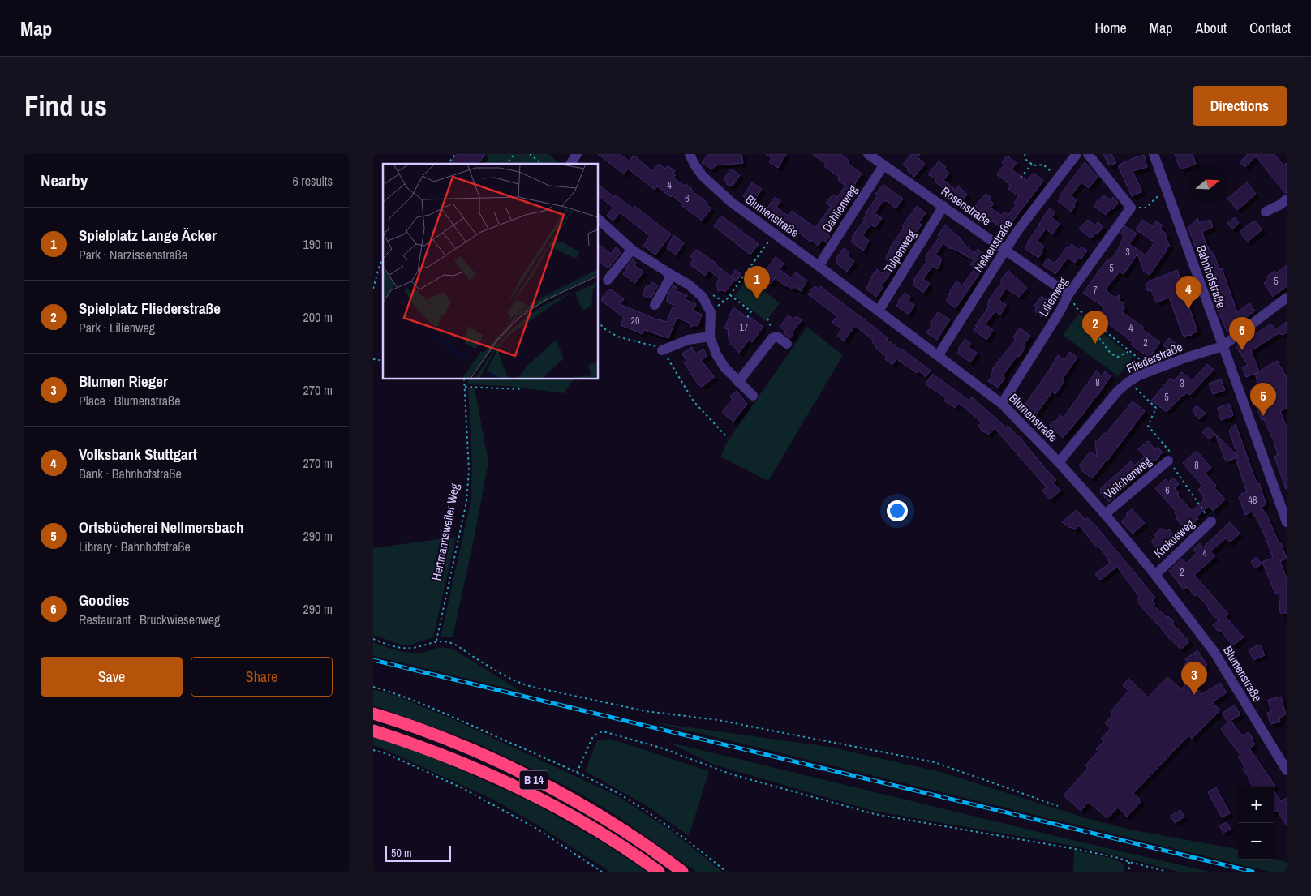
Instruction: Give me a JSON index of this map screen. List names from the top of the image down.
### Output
{
  "streets": {
    "highway": ["B 14"],
    "street": [
      "Rosenstraße",
      "Dahlienweg",
      "Blumenstraße",
      "Nelkenstraße",
      "Tulpenweg",
      "Bahnhofstraße",
      "Lilienweg",
      "Fliederstraße",
      "Veilchenweg",
      "Krokusweg"
    ],
    "path": ["Hertmannsweiler Weg"]
  },
  "crossings": [
    ["Rosenstraße", "Dahlienweg"],
    ["Rosenstraße", "Nelkenstraße"],
    ["Rosenstraße", "Tulpenweg"],
    ["Rosenstraße", "Lilienweg"],
    ["Dahlienweg", "Blumenstraße"],
    ["Blumenstraße", "Nelkenstraße"],
    ["Blumenstraße", "Tulpenweg"],
    ["Blumenstraße", "Lilienweg"],
    ["Blumenstraße", "Fliederstraße"],
    ["Blumenstraße", "Veilchenweg"],
    ["Blumenstraße", "Krokusweg"],
    ["Bahnhofstraße", "Fliederstraße"]
  ],
  "house_numbers": [
    "4",
    "6",
    "3",
    "5",
    "5",
    "7",
    "20",
    "17",
    "4",
    "2",
    "8",
    "3",
    "5",
    "8",
    "6",
    "48",
    "4",
    "2"
  ],
  "scale_bar": "50 m",
  "north": "right",
  "page": {
    "header": "Map",
    "nav": [
      "Home",
      "Map",
      "About",
      "Contact"
    ],
    "buttons": [
      "Directions",
      ["Save", "Share"]
    ],
    "title": "Find us",
    "heading": ["Nearby", "6 results"],
    "list": [
      {
        "mark": "1",
        "name": "Spielplatz Lange Äcker",
        "note": "Park · Narzissenstraße",
        "value": "190 m"
      },
      {
        "mark": "2",
        "name": "Spielplatz Fliederstraße",
        "note": "Park · Lilienweg",
        "value": "200 m"
      },
      {
        "mark": "3",
        "name": "Blumen Rieger",
        "note": "Place · Blumenstraße",
        "value": "270 m"
      },
      {
        "mark": "4",
        "name": "Volksbank Stuttgart",
        "note": "Bank · Bahnhofstraße",
        "value": "270 m"
      },
      {
        "mark": "5",
        "name": "Ortsbücherei Nellmersbach",
        "note": "Library · Bahnhofstraße",
        "value": "290 m"
      },
      {
        "mark": "6",
        "name": "Goodies",
        "note": "Restaurant · Bruckwiesenweg",
        "value": "290 m"
      }
    ],
    "pins": [
      "1",
      "4",
      "2",
      "6",
      "5",
      "3"
    ],
    "map_buttons": ["+", "−"],
    "scale": "50 m"
  }
}
